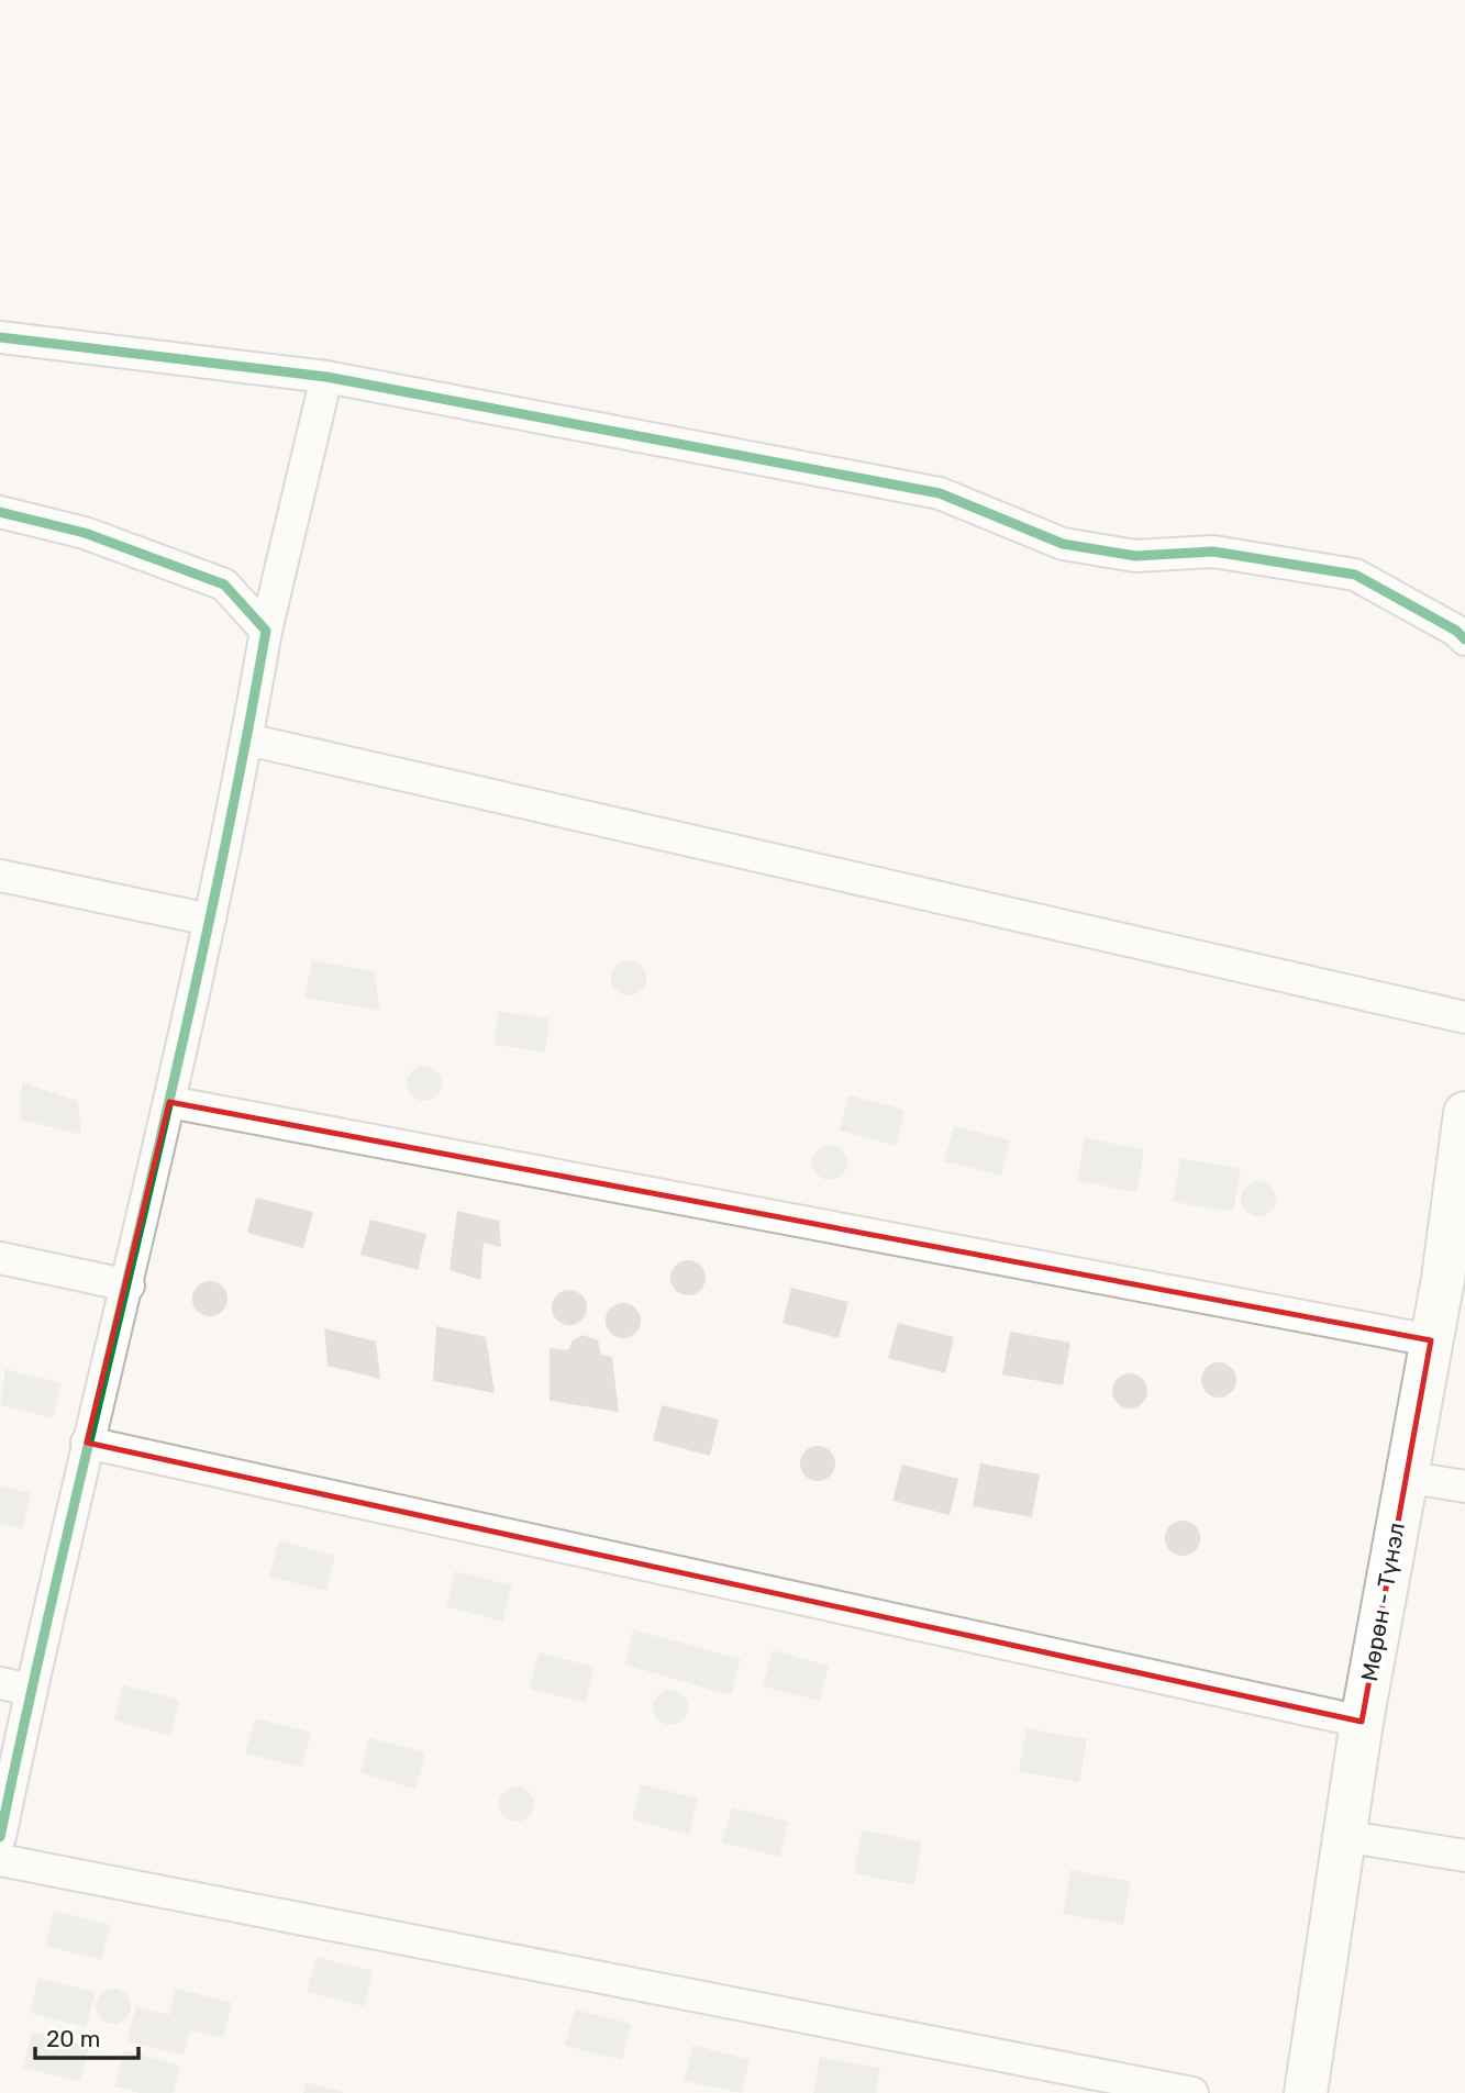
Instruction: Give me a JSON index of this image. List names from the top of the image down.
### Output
{
  "streets": {
    "street": ["Мөрөн - Түнэл"]
  },
  "scale_bar": "20 m"
}
